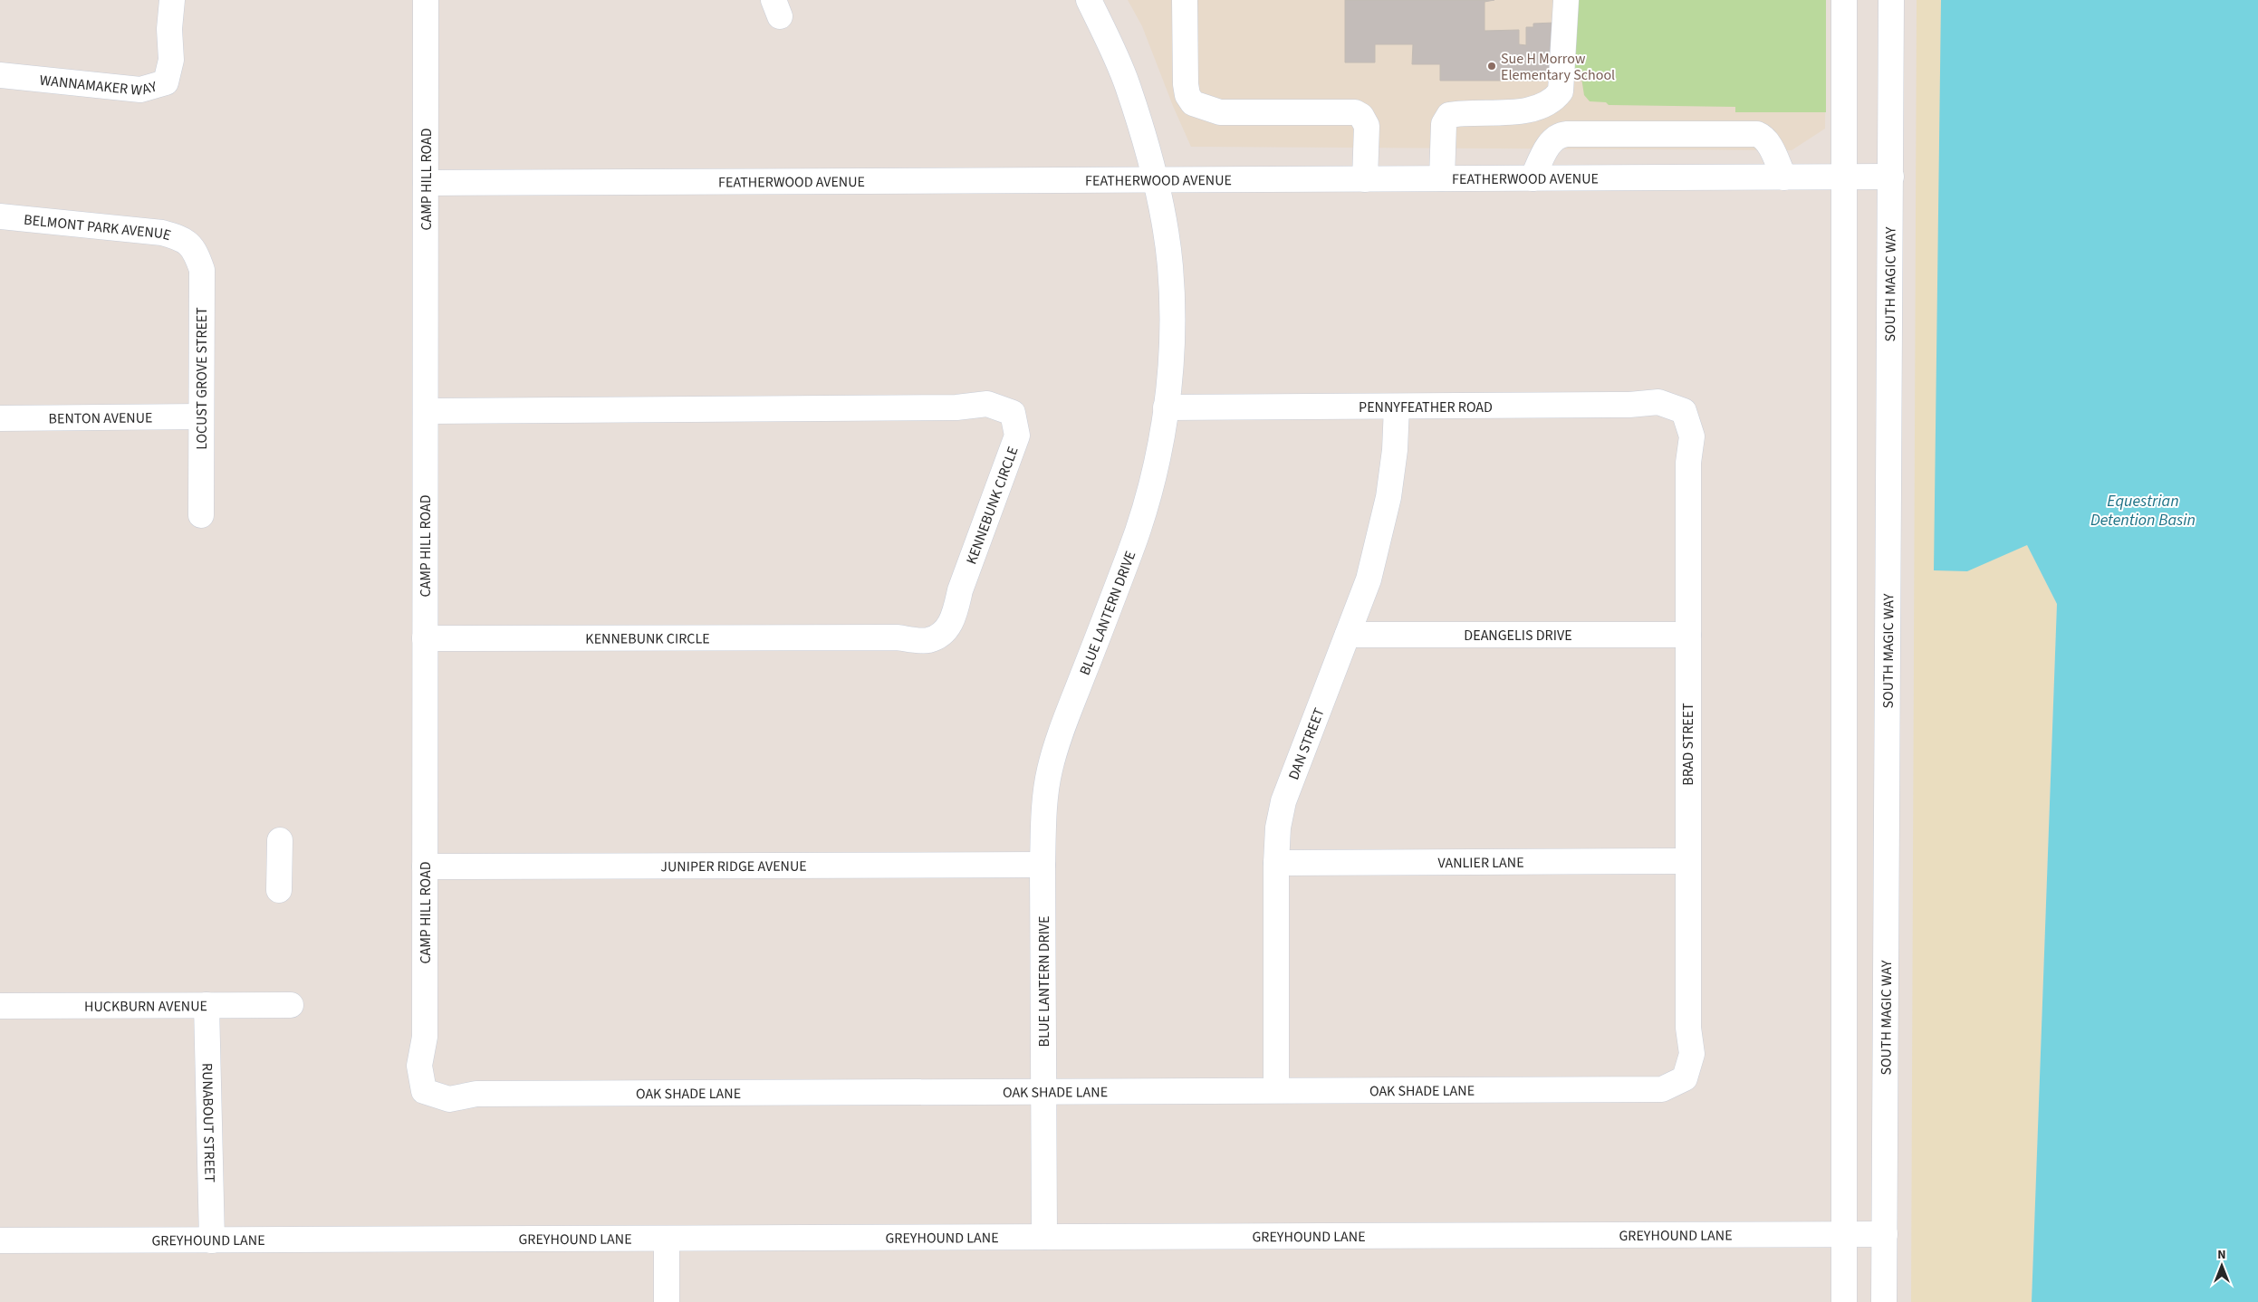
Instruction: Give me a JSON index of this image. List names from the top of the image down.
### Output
{
  "streets": {
    "street": [
      "WANNAMAKER WAY",
      "FEATHERWOOD AVENUE",
      "CAMP HILL ROAD",
      "BELMONT PARK AVENUE",
      "SOUTH MAGIC WAY",
      "LOCUST GROVE STREET",
      "PENNYFEATHER ROAD",
      "BENTON AVENUE",
      "KENNEBUNK CIRCLE",
      "BLUE LANTERN DRIVE",
      "DEANGELIS DRIVE",
      "DAN STREET",
      "BRAD STREET",
      "VANLIER LANE",
      "JUNIPER RIDGE AVENUE",
      "HUCKBURN AVENUE",
      "OAK SHADE LANE",
      "RUNABOUT STREET",
      "GREYHOUND LANE"
    ]
  },
  "crossings": [
    ["FEATHERWOOD AVENUE", "CAMP HILL ROAD"],
    ["FEATHERWOOD AVENUE", "SOUTH MAGIC WAY"],
    ["FEATHERWOOD AVENUE", "BLUE LANTERN DRIVE"],
    ["CAMP HILL ROAD", "KENNEBUNK CIRCLE"],
    ["CAMP HILL ROAD", "JUNIPER RIDGE AVENUE"],
    ["CAMP HILL ROAD", "OAK SHADE LANE"],
    ["BELMONT PARK AVENUE", "LOCUST GROVE STREET"],
    ["SOUTH MAGIC WAY", "GREYHOUND LANE"],
    ["LOCUST GROVE STREET", "BENTON AVENUE"],
    ["PENNYFEATHER ROAD", "BLUE LANTERN DRIVE"],
    ["PENNYFEATHER ROAD", "DAN STREET"],
    ["PENNYFEATHER ROAD", "BRAD STREET"],
    ["BLUE LANTERN DRIVE", "JUNIPER RIDGE AVENUE"],
    ["BLUE LANTERN DRIVE", "OAK SHADE LANE"],
    ["BLUE LANTERN DRIVE", "GREYHOUND LANE"],
    ["DEANGELIS DRIVE", "DAN STREET"],
    ["DEANGELIS DRIVE", "BRAD STREET"],
    ["DAN STREET", "VANLIER LANE"],
    ["DAN STREET", "OAK SHADE LANE"],
    ["BRAD STREET", "VANLIER LANE"],
    ["BRAD STREET", "OAK SHADE LANE"],
    ["HUCKBURN AVENUE", "RUNABOUT STREET"],
    ["RUNABOUT STREET", "GREYHOUND LANE"]
  ],
  "water": ["Equestrian Detention Basin"],
  "places": ["Sue H Morrow Elementary School"],
  "north": "top"
}
